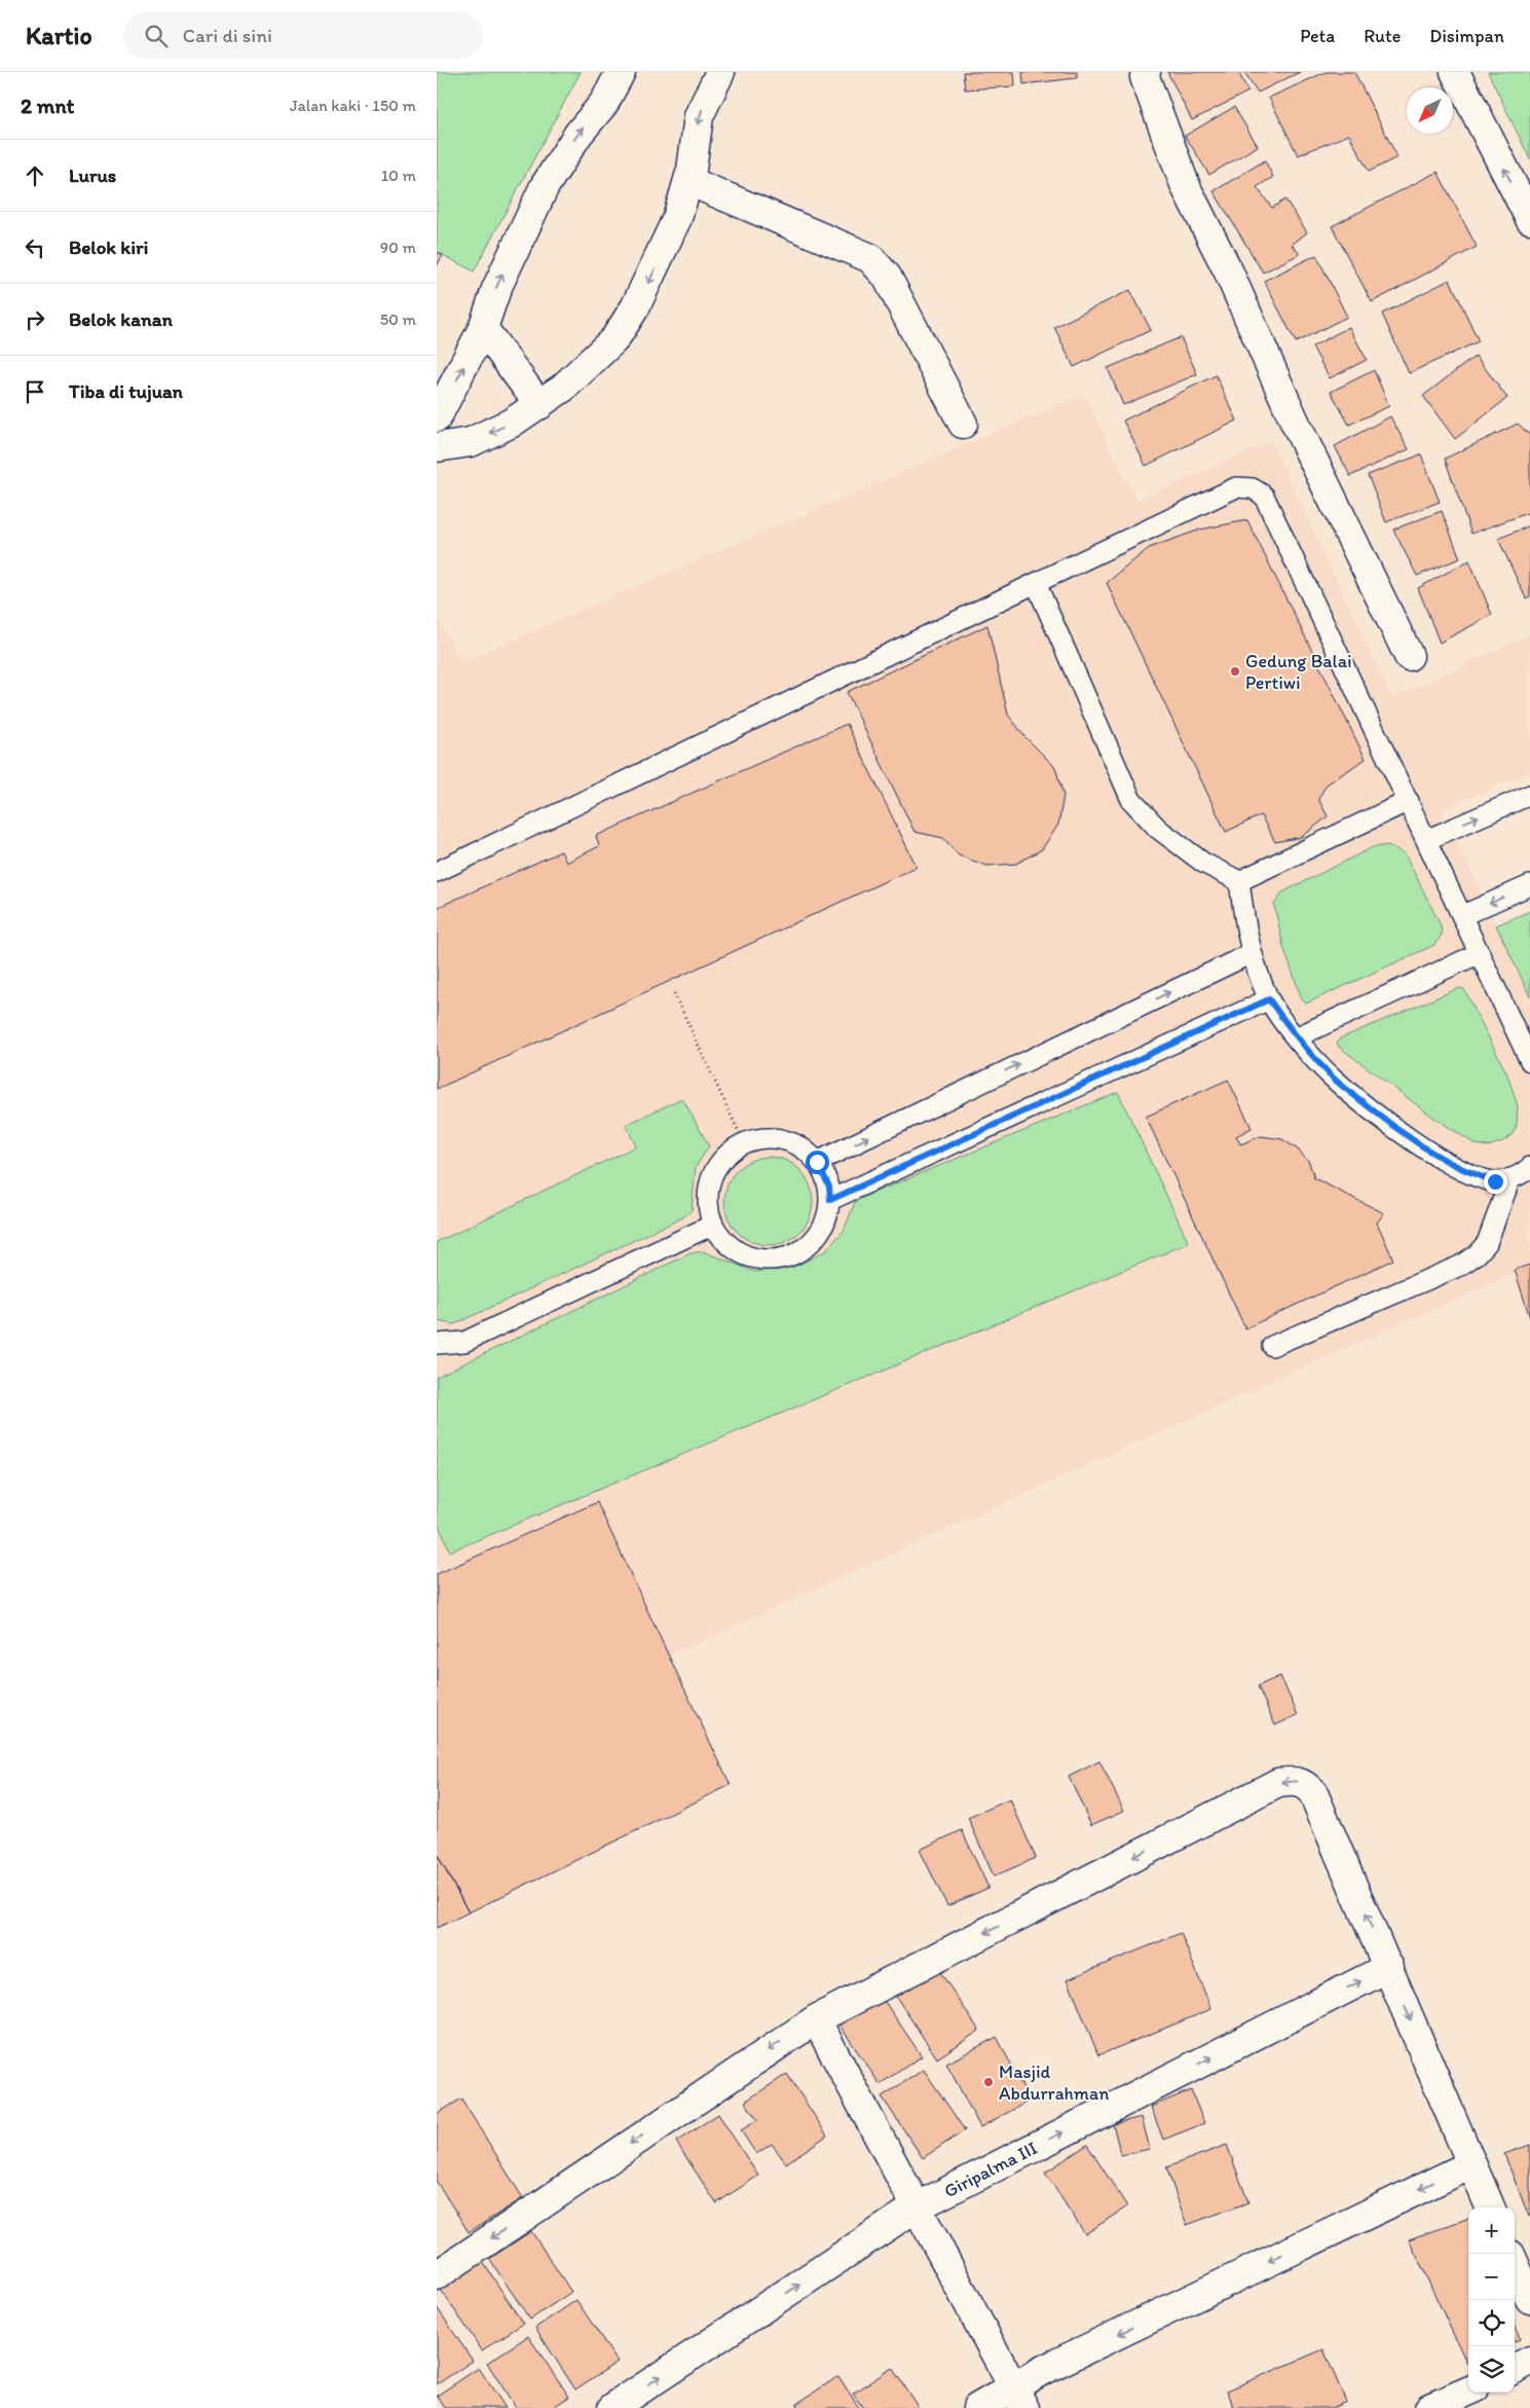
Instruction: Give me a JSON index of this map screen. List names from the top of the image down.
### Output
{
  "streets": {
    "street": ["Giripalma III"]
  },
  "places": ["Gedung Balai Pertiwi", "Masjid Abdurrahman"],
  "north": "bottom left",
  "page": {
    "header": "Kartio",
    "search": "Cari di sini",
    "nav": ["Peta", "Rute", "Disimpan"],
    "heading": ["2 mnt", "Jalan kaki · 150 m"],
    "list": [
      ["Lurus", "10 m"],
      ["Belok kiri", "90 m"],
      ["Belok kanan", "50 m"],
      "Tiba di tujuan"
    ],
    "map_buttons": ["+", "−"]
  }
}
